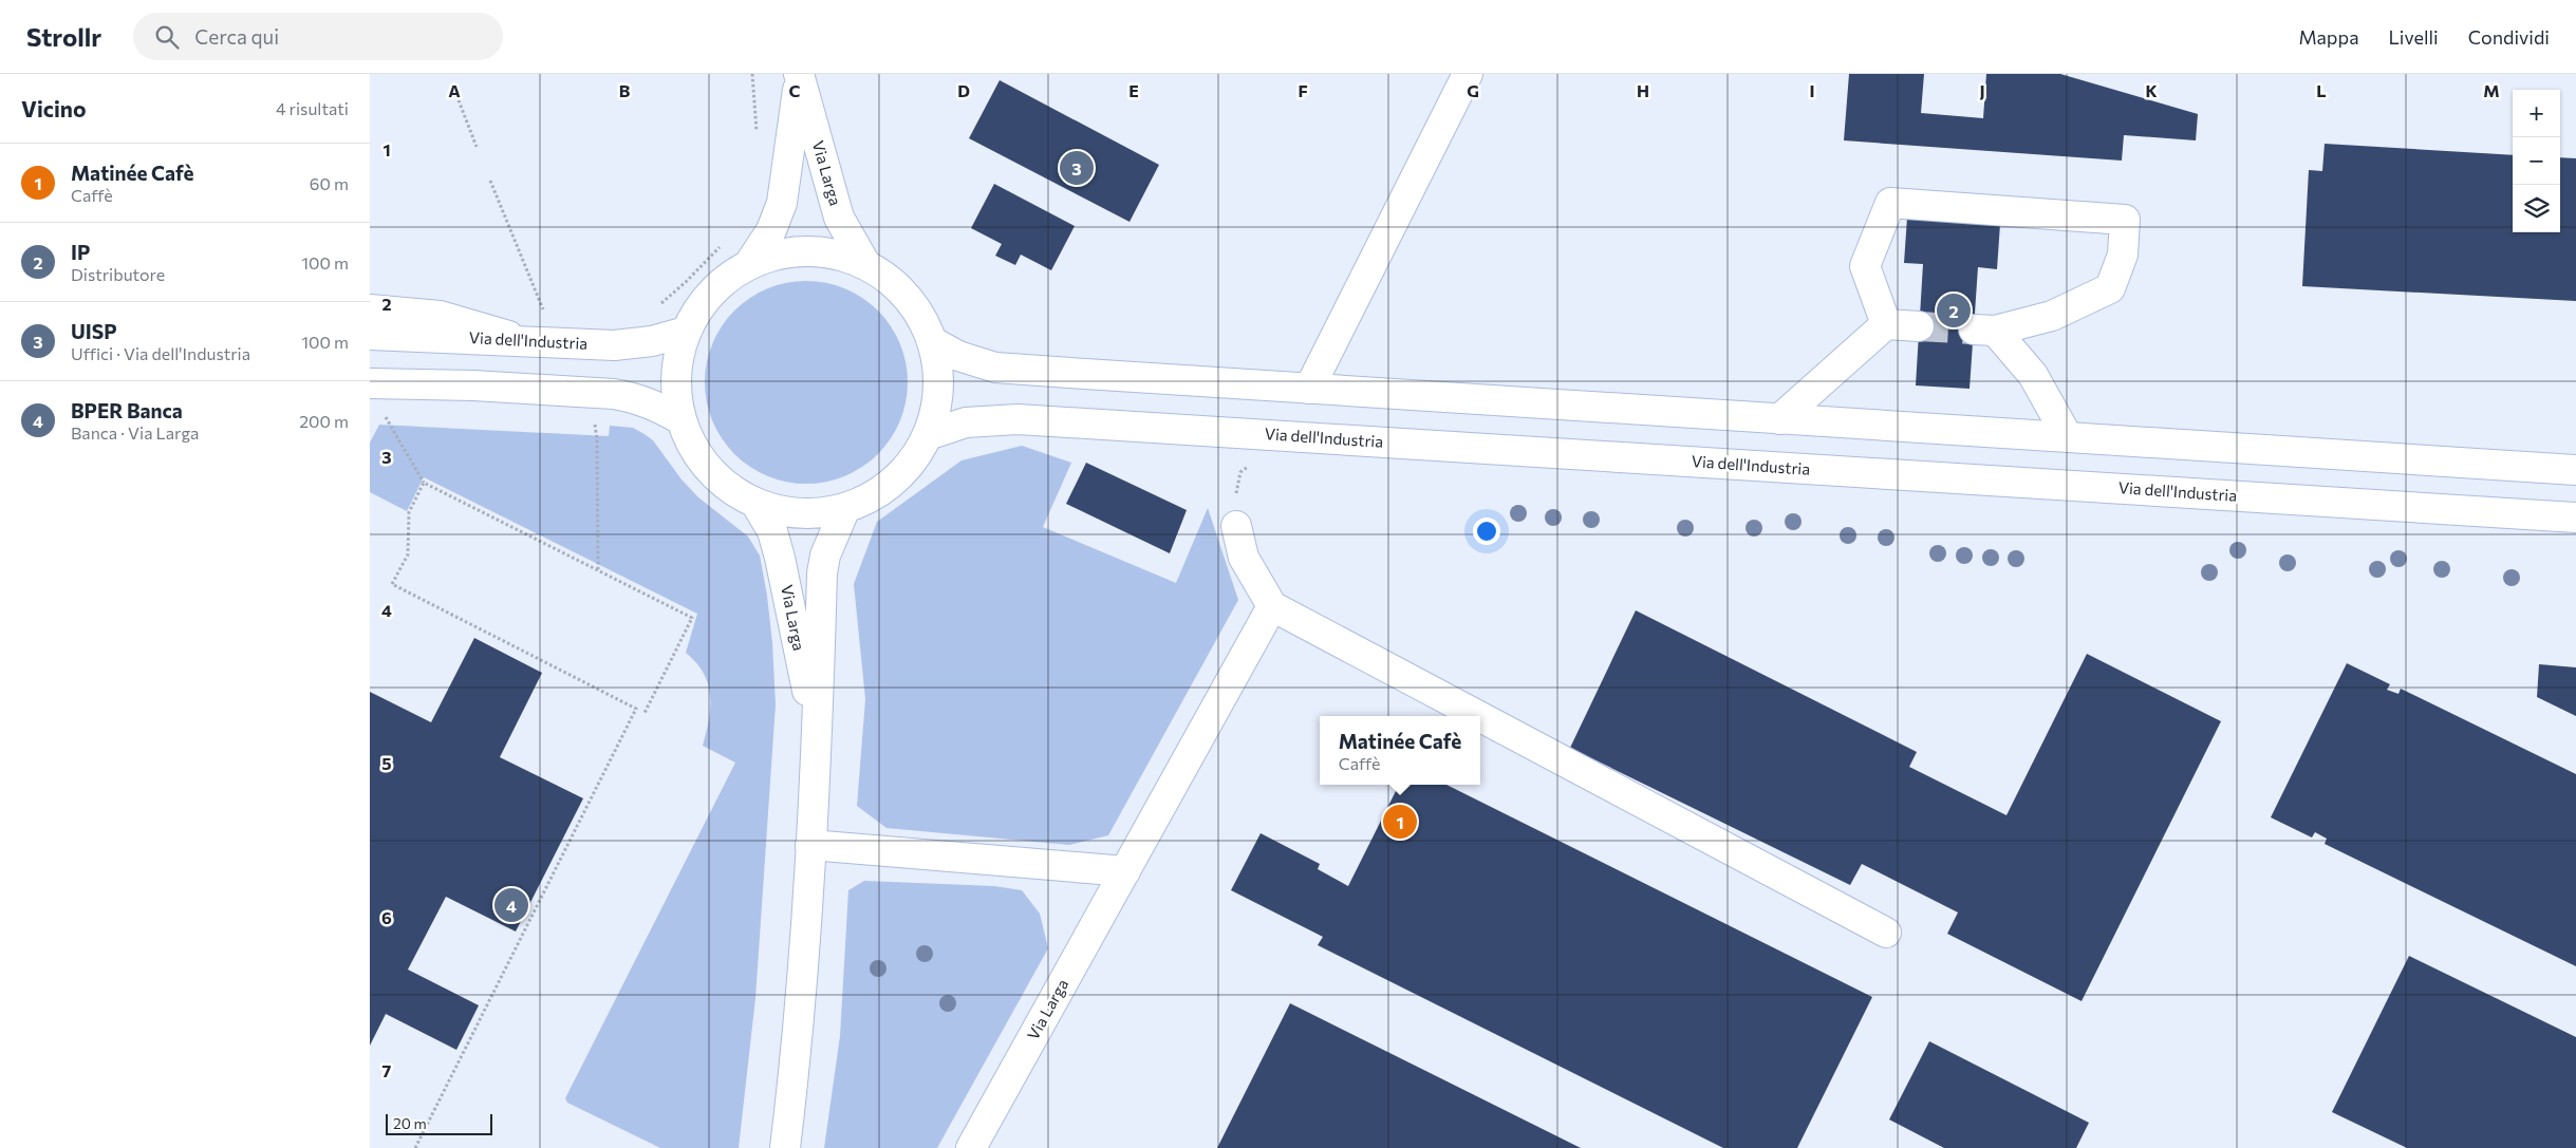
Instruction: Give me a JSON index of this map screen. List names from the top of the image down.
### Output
{
  "streets": {
    "main road": ["Via Larga", "Via dell'Industria"]
  },
  "scale_bar": "20 m",
  "page": {
    "header": "Strollr",
    "search": "Cerca qui",
    "nav": ["Mappa", "Livelli", "Condividi"],
    "heading": ["Vicino", "4 risultati"],
    "map_buttons": ["+", "−"],
    "list": [
      {
        "mark": "1",
        "name": "Matinée Cafè",
        "note": "Caffè",
        "value": "60 m"
      },
      {
        "mark": "2",
        "name": "IP",
        "note": "Distributore",
        "value": "100 m"
      },
      {
        "mark": "3",
        "name": "UISP",
        "note": "Uffici · Via dell'Industria",
        "value": "100 m"
      },
      {
        "mark": "4",
        "name": "BPER Banca",
        "note": "Banca · Via Larga",
        "value": "200 m"
      }
    ],
    "pins": [
      "3",
      "2",
      "1",
      "4"
    ],
    "popup": ["Matinée Cafè", "Caffè"],
    "scale": "20 m"
  },
  "grid": {
    "columns": [
      "A",
      "B",
      "C",
      "D",
      "E",
      "F",
      "G",
      "H",
      "I",
      "J",
      "K",
      "L",
      "M"
    ],
    "rows": [
      "1",
      "2",
      "3",
      "4",
      "5",
      "6",
      "7"
    ]
  }
}
